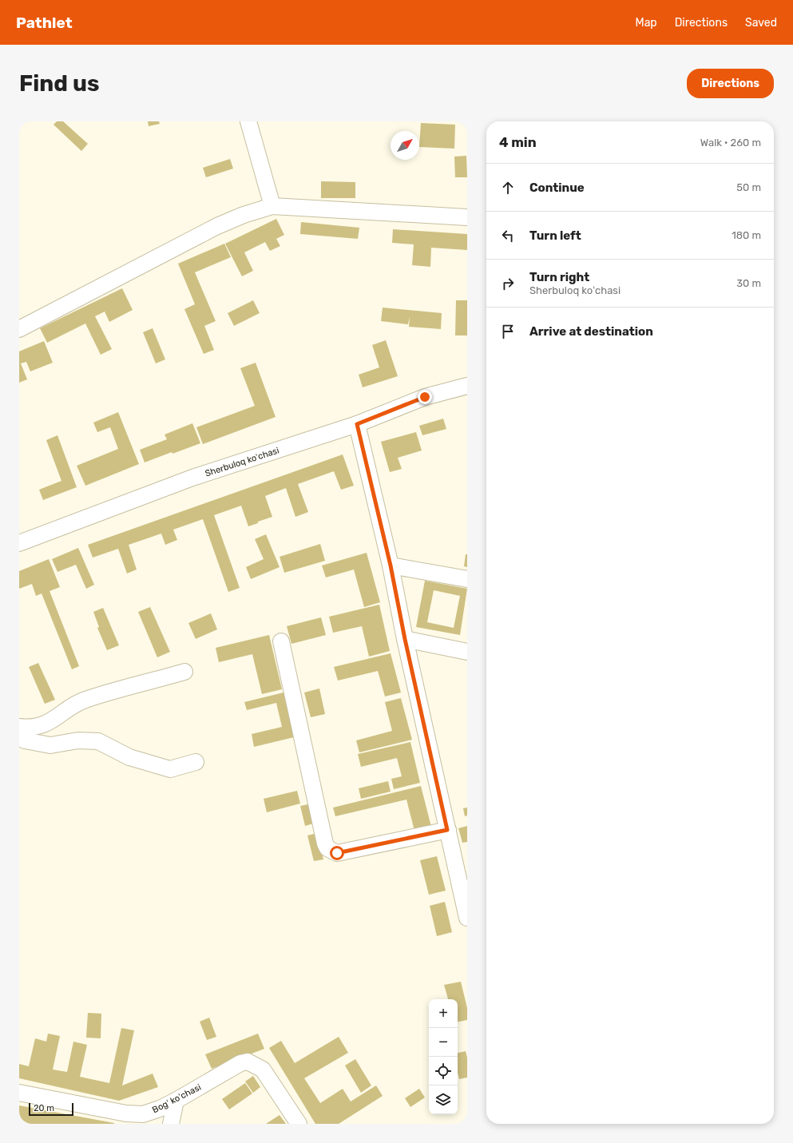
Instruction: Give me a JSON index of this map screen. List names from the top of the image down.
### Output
{
  "streets": {
    "street": ["Sherbuloq koʻchasi", "Bogʻ koʻchasi"]
  },
  "scale_bar": "20 m",
  "north": "top right",
  "page": {
    "header": "Pathlet",
    "nav": ["Map", "Directions", "Saved"],
    "buttons": "Directions",
    "title": "Find us",
    "heading": ["4 min", "Walk · 260 m"],
    "list": [
      ["Continue", "50 m"],
      ["Turn left", "180 m"],
      ["Turn right", "Sherbuloq koʻchasi", "30 m"],
      "Arrive at destination"
    ],
    "map_buttons": ["+", "−"],
    "scale": "20 m"
  }
}
